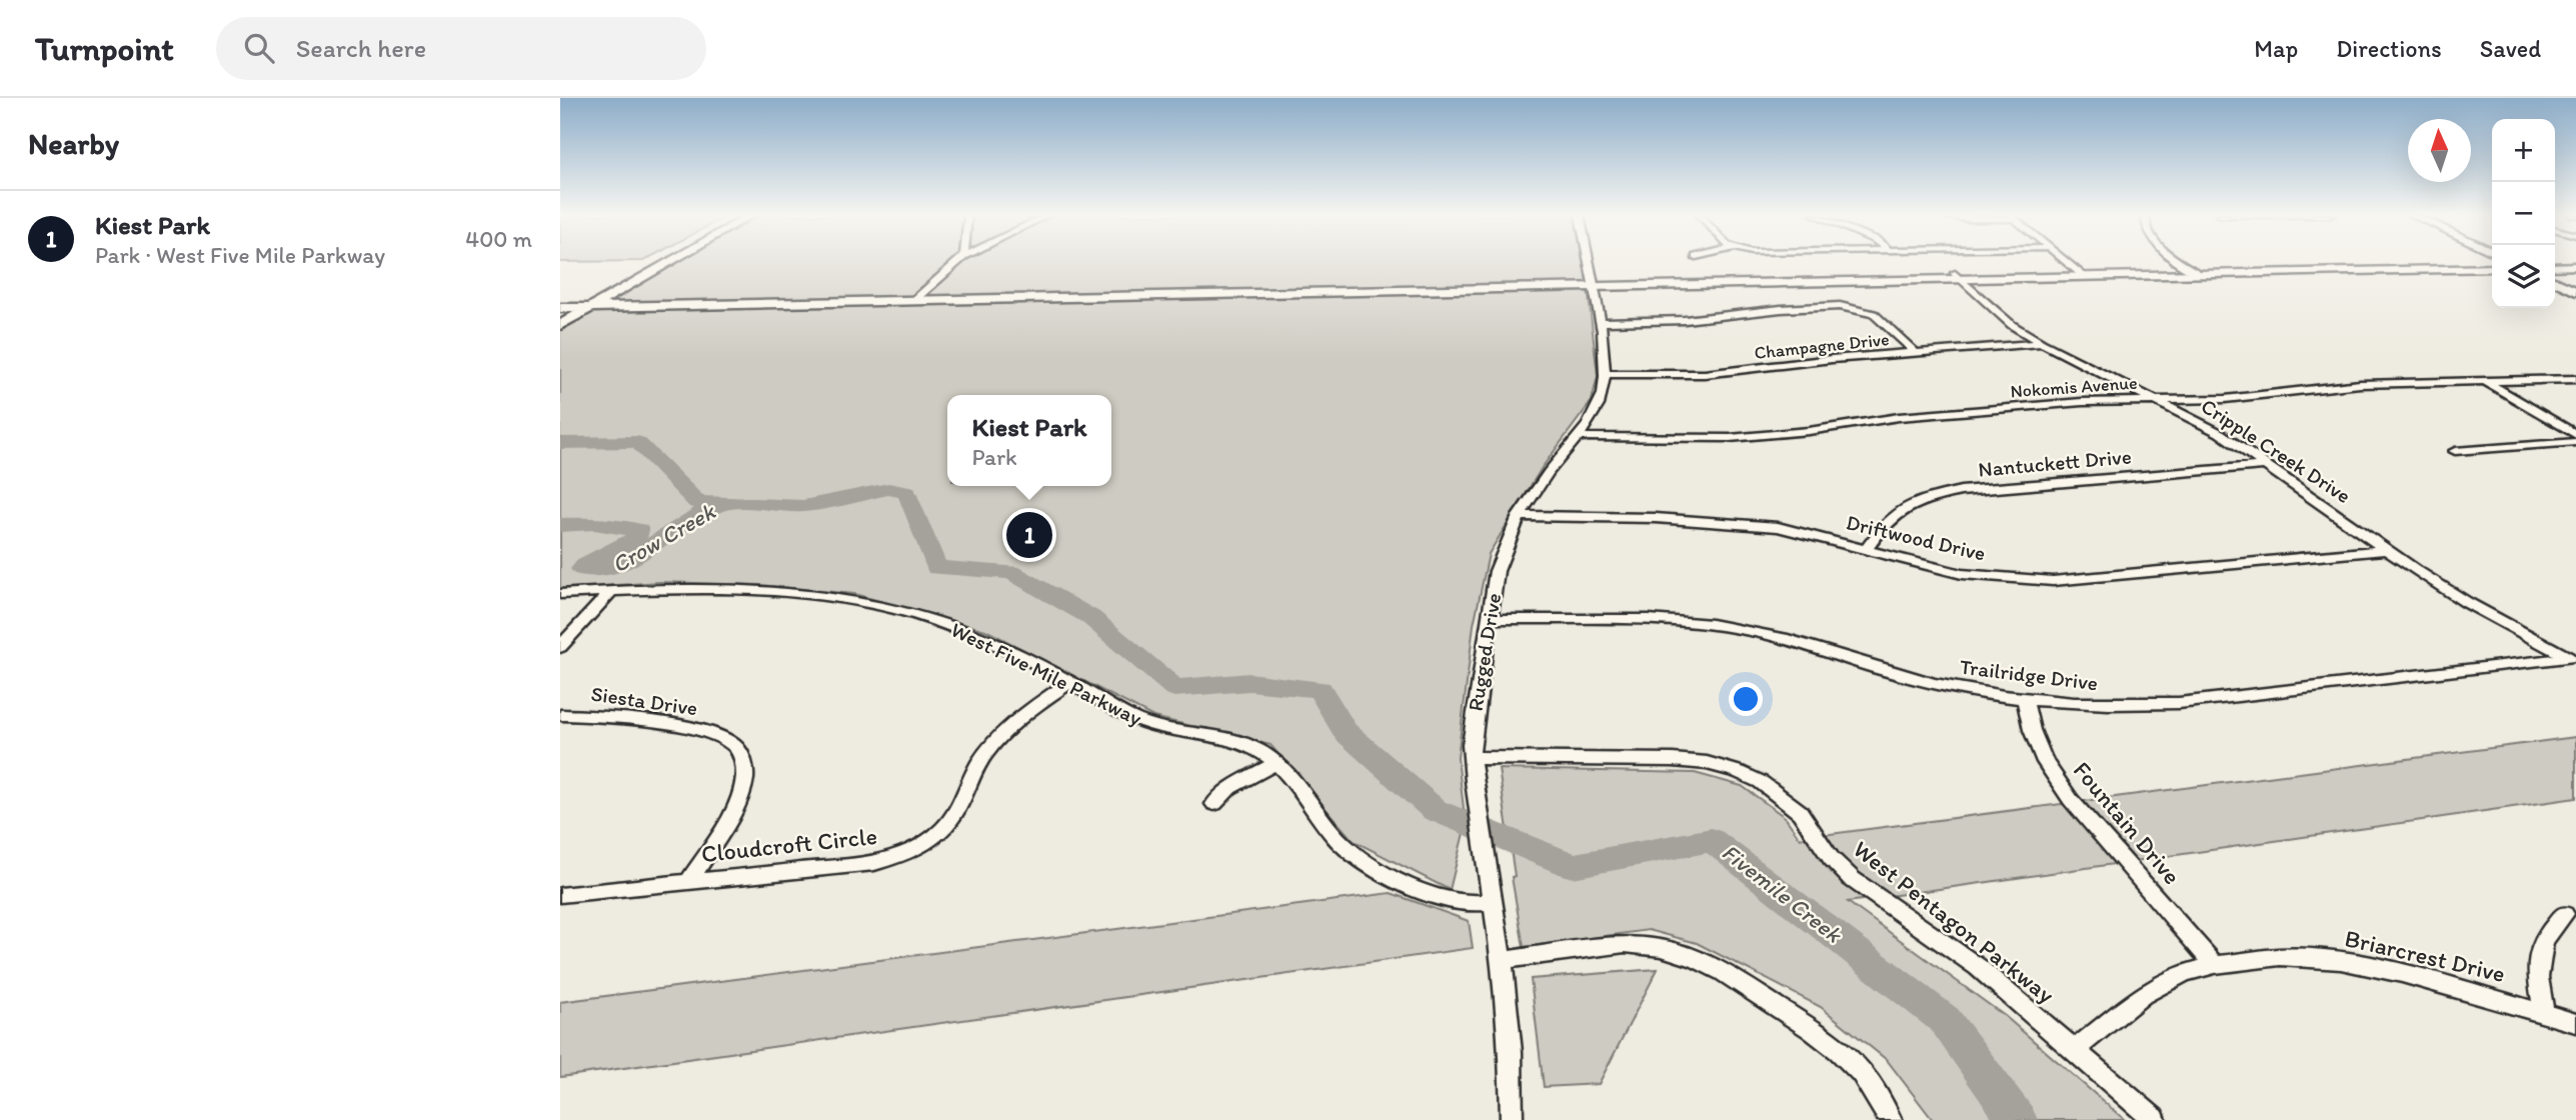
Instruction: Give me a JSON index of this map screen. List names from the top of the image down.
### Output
{
  "streets": {
    "street": [
      "Champagne Drive",
      "Nokomis Avenue",
      "Cripple Creek Drive",
      "Nantuckett Drive",
      "Driftwood Drive",
      "Rugged Drive",
      "West Five Mile Parkway",
      "Trailridge Drive",
      "Siesta Drive",
      "Fountain Drive",
      "Cloudcroft Circle",
      "West Pentagon Parkway",
      "Briarcrest Drive"
    ]
  },
  "crossings": [
    ["Champagne Drive", "Cripple Creek Drive"],
    ["Champagne Drive", "Rugged Drive"],
    ["Nokomis Avenue", "Cripple Creek Drive"],
    ["Nokomis Avenue", "Rugged Drive"],
    ["Cripple Creek Drive", "Nantuckett Drive"],
    ["Cripple Creek Drive", "Driftwood Drive"],
    ["Cripple Creek Drive", "Trailridge Drive"],
    ["Nantuckett Drive", "Driftwood Drive"],
    ["Driftwood Drive", "Rugged Drive"],
    ["Rugged Drive", "West Five Mile Parkway"],
    ["Rugged Drive", "Trailridge Drive"],
    ["Rugged Drive", "West Pentagon Parkway"],
    ["West Five Mile Parkway", "Cloudcroft Circle"],
    ["Trailridge Drive", "Fountain Drive"],
    ["Siesta Drive", "Cloudcroft Circle"],
    ["Fountain Drive", "Briarcrest Drive"],
    ["West Pentagon Parkway", "Briarcrest Drive"]
  ],
  "water": ["Crow Creek", "Fivemile Creek"],
  "north": "top",
  "page": {
    "header": "Turnpoint",
    "search": "Search here",
    "nav": ["Map", "Directions", "Saved"],
    "heading": "Nearby",
    "map_buttons": ["+", "−"],
    "list": [
      {
        "mark": "1",
        "name": "Kiest Park",
        "note": "Park · West Five Mile Parkway",
        "value": "400 m"
      }
    ],
    "popup": ["Kiest Park", "Park"],
    "pins": "1"
  }
}
